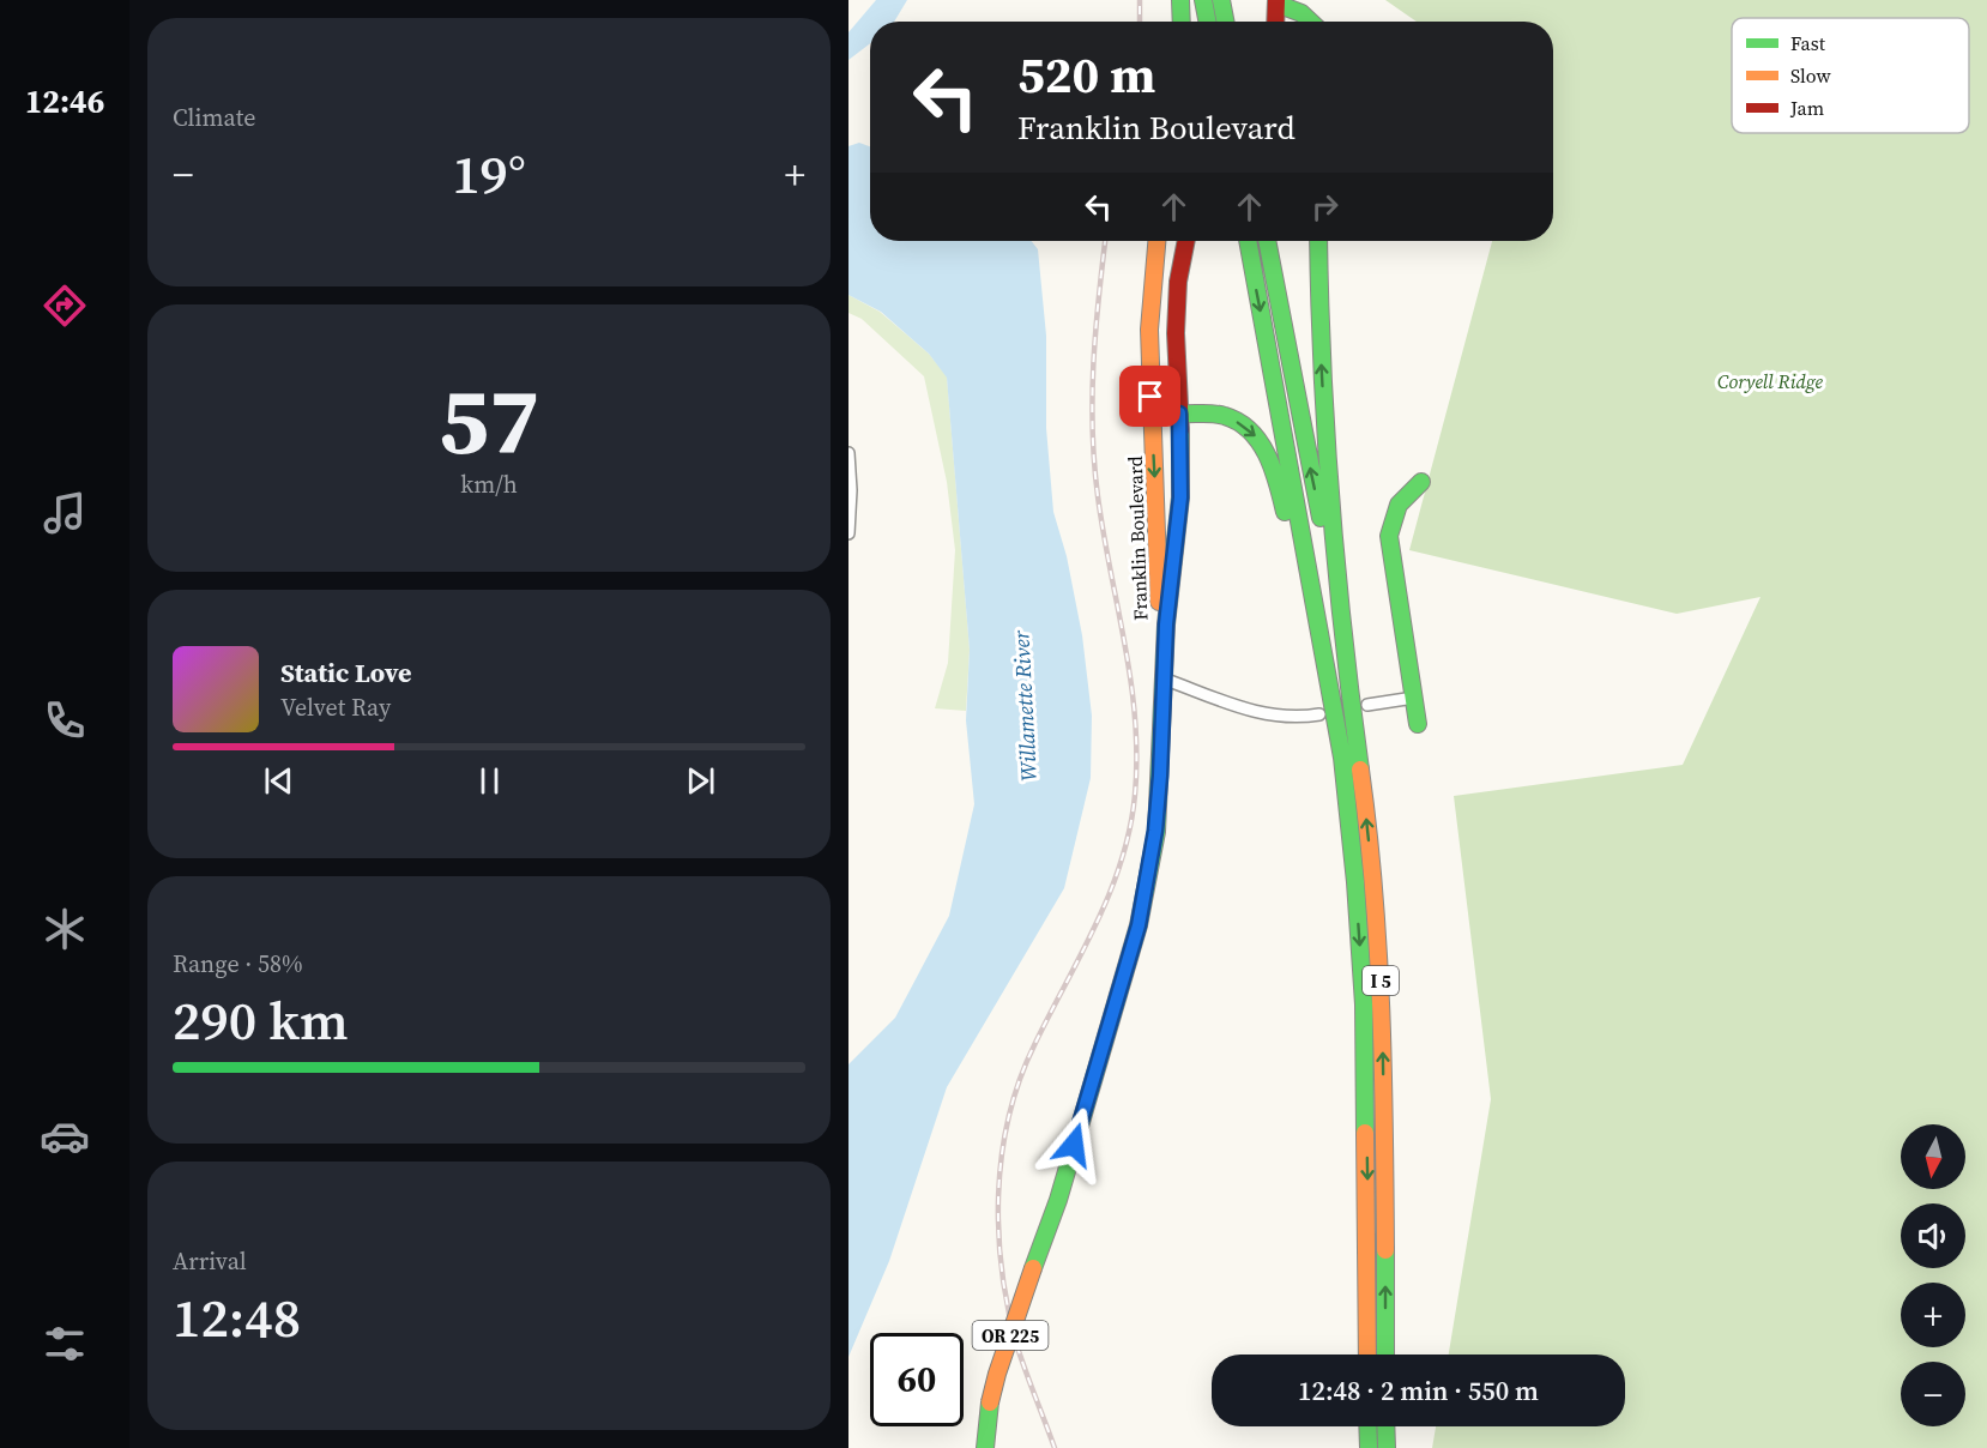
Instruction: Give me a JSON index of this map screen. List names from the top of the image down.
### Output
{
  "streets": {
    "main road": ["Franklin Boulevard", "I 5", "OR 225"]
  },
  "crossings": [
    ["Franklin Boulevard", "OR 225"]
  ],
  "water": ["Willamette River"],
  "parks": ["Coryell Ridge"],
  "legend": ["Fast", "Slow", "Jam"],
  "north": "bottom",
  "page": {
    "tabs": "12:46",
    "tile": [
      "Climate",
      ["57", "km/h"],
      ["Range · 58%", "290 km"],
      ["Arrival", "12:48"]
    ],
    "turn": ["520 m", "Franklin Boulevard"],
    "heat": ["−", "19°", "+"],
    "song": ["Static Love", "Velvet Ray"],
    "map_buttons": ["+", "−"],
    "limit": "60",
    "trip": "12:48 · 2 min · 550 m"
  }
}
